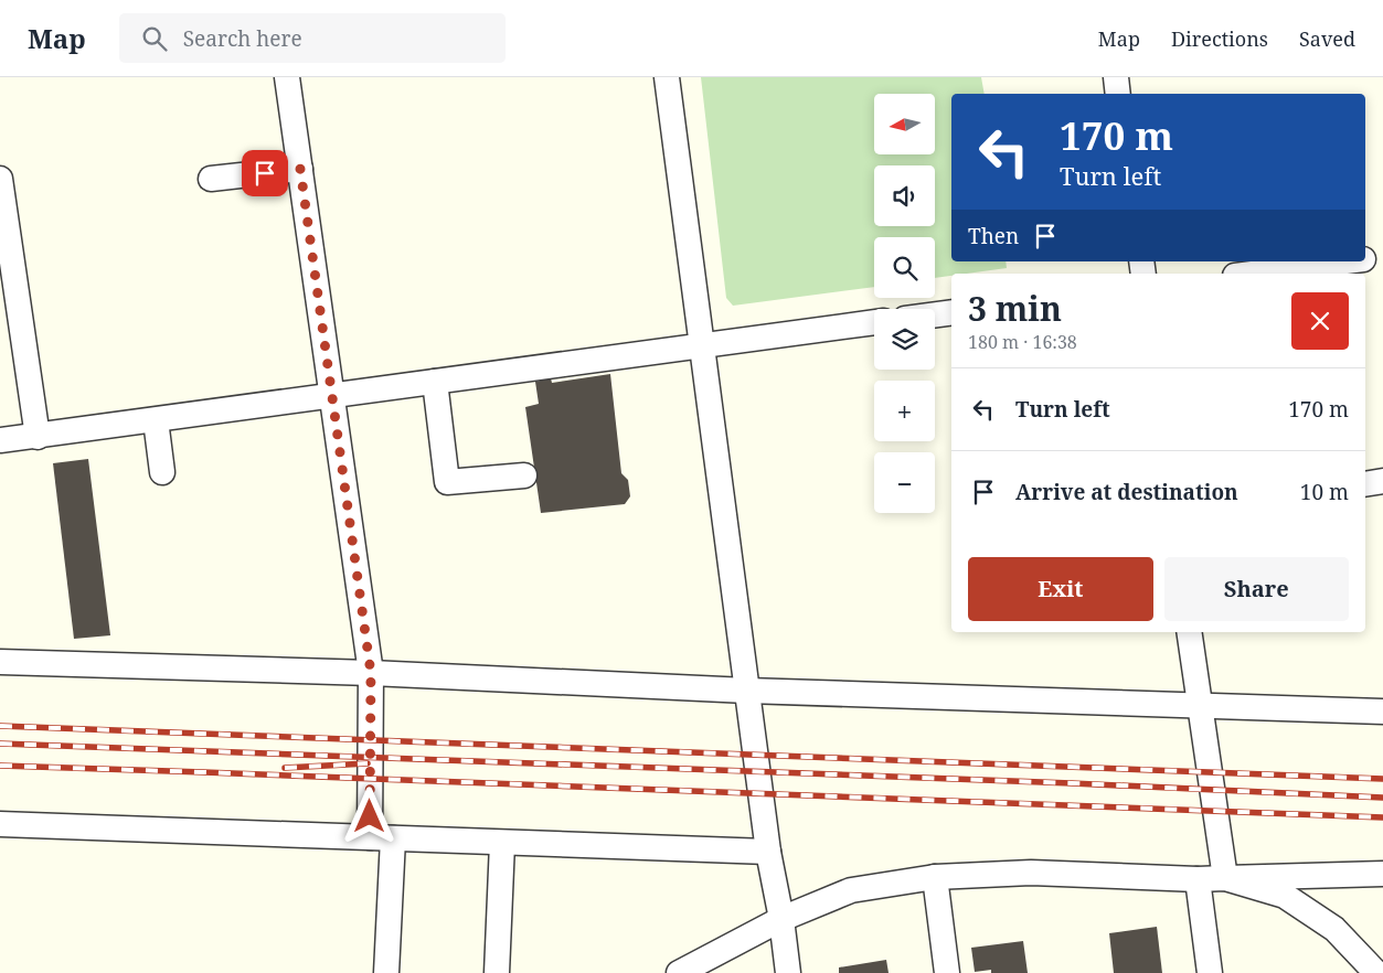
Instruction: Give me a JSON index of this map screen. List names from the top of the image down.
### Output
{
  "north": "left",
  "page": {
    "header": "Map",
    "search": "Search here",
    "nav": ["Map", "Directions", "Saved"],
    "map_buttons": ["+", "−"],
    "turn": ["170 m", "Turn left"],
    "then": "Then",
    "heading": ["3 min", "180 m · 16:38"],
    "list": [
      {
        "name": "Turn left",
        "value": "170 m"
      },
      {
        "name": "Arrive at destination",
        "value": "10 m"
      }
    ],
    "buttons": ["Exit", "Share"]
  }
}
